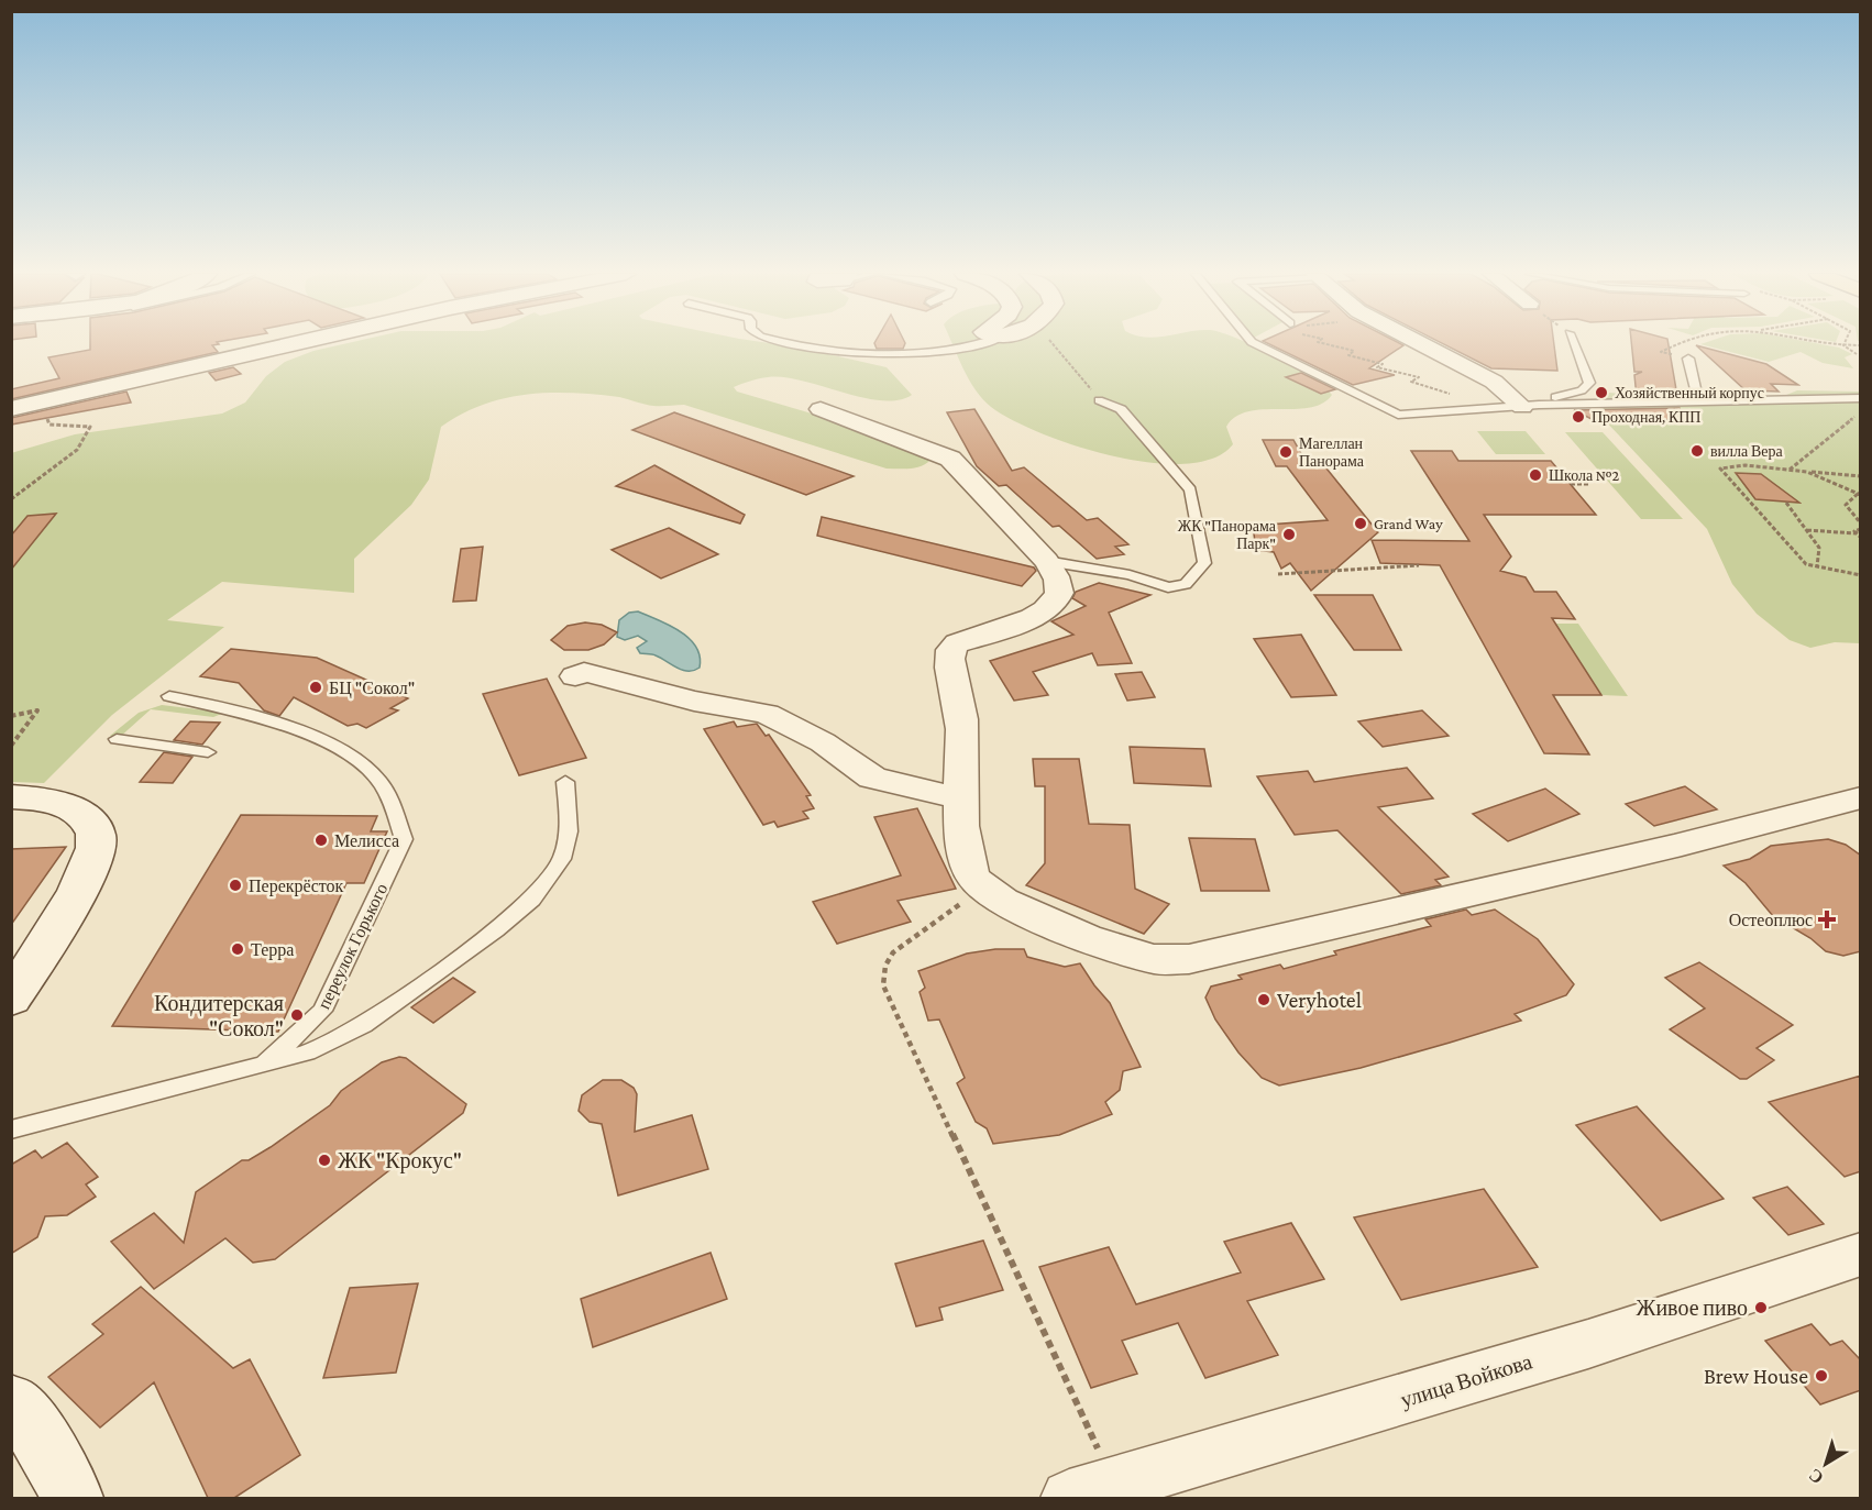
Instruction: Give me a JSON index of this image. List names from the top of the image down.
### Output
{
  "streets": {
    "street": ["улица Войкова"],
    "lane": ["переулок Горького"]
  },
  "places": {
    "other": [
      "Хозяйственный корпус",
      "Проходная, КПП",
      "вилла Вера",
      "Магеллан Панорама",
      "Школа №2",
      "Grand Way",
      "ЖК \"Панорама Парк\"",
      "БЦ \"Сокол\"",
      "Мелисса",
      "Перекрёсток",
      "Терра",
      "Veryhotel",
      "Кондитерская \"Сокол\"",
      "ЖК \"Крокус\"",
      "Живое пиво",
      "Brew House"
    ],
    "health": ["Остеоплюс"]
  },
  "north": "bottom left"
}
